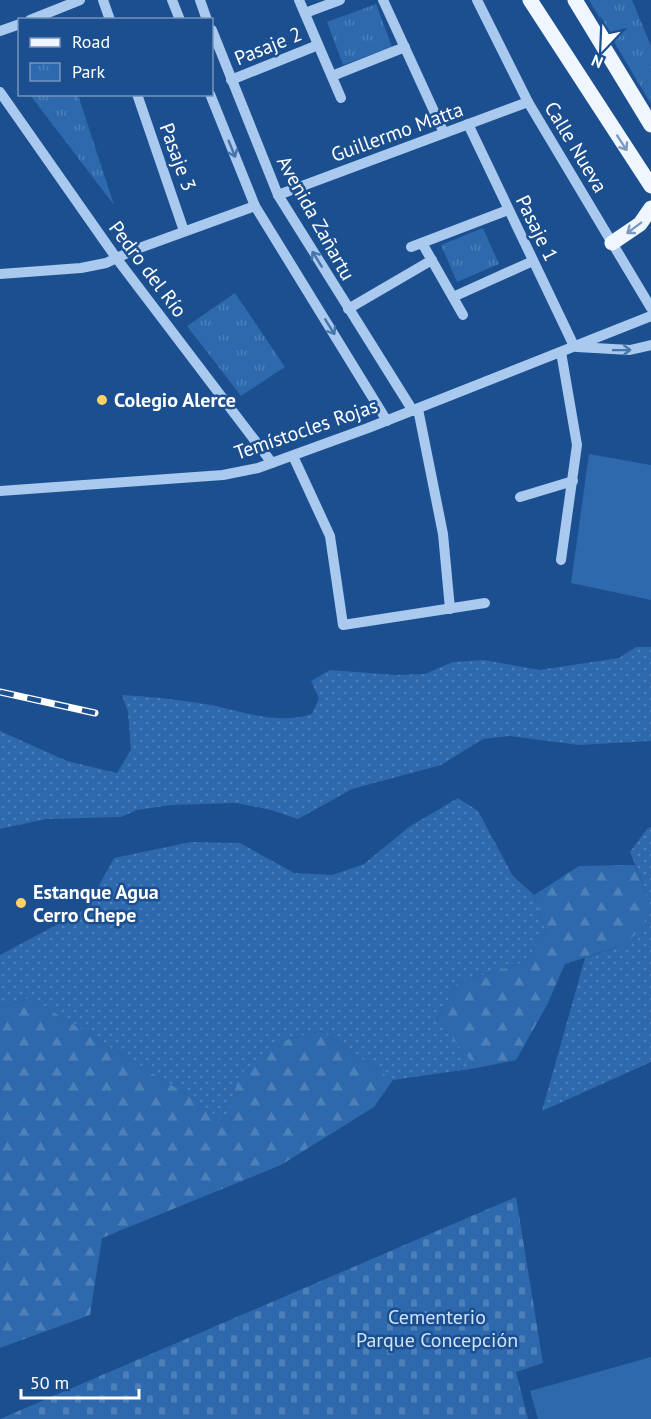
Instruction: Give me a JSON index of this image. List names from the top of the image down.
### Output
{
  "streets": {
    "street": [
      "Pasaje 2",
      "Guillermo Matta",
      "Calle Nueva",
      "Pasaje 3",
      "Avenida Zañartu",
      "Pasaje 1",
      "Pedro del Río",
      "Temístocles Rojas"
    ]
  },
  "crossings": [
    ["Pasaje 2", "Avenida Zañartu"],
    ["Guillermo Matta", "Calle Nueva"],
    ["Guillermo Matta", "Avenida Zañartu"],
    ["Guillermo Matta", "Pasaje 1"],
    ["Avenida Zañartu", "Temístocles Rojas"],
    ["Pasaje 1", "Temístocles Rojas"],
    ["Pedro del Río", "Temístocles Rojas"]
  ],
  "parks": ["Cementerio Parque Concepción"],
  "places": ["Colegio Alerce", "Estanque Agua Cerro Chepe"],
  "legend": ["Road", "Park"],
  "scale_bar": "50 m",
  "north": "bottom left"
}
